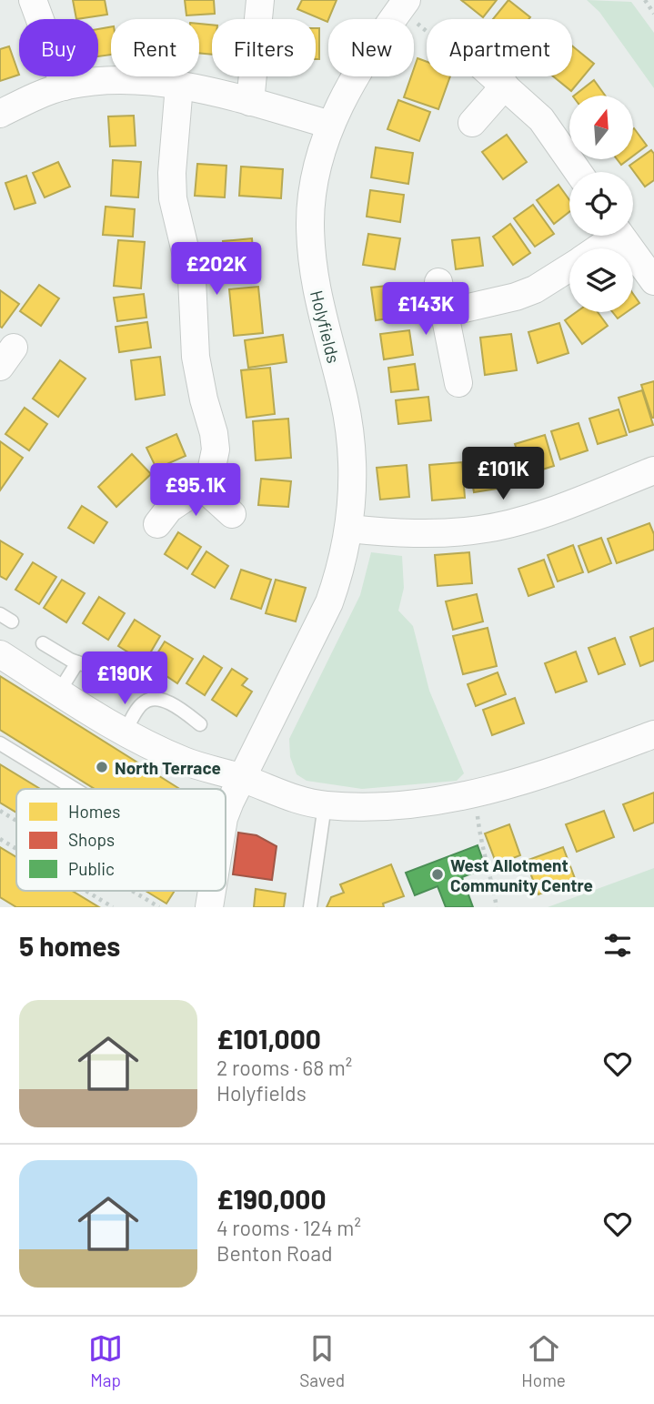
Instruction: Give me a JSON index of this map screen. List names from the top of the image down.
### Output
{
  "streets": {
    "street": ["Holyfields"]
  },
  "places": ["North Terrace", "West Allotment Community Centre"],
  "legend": ["Homes", "Shops", "Public"],
  "north": "top",
  "page": {
    "chip": [
      "Buy",
      "Rent",
      "Filters",
      "New",
      "Apartment"
    ],
    "price": [
      "£202K",
      "£143K",
      "£101K",
      "£95.1K",
      "£190K"
    ],
    "heading": "5 homes",
    "list": [
      {
        "name": "£101,000",
        "note": "2 rooms · 68 m² · Holyfields"
      },
      {
        "name": "£190,000",
        "note": "4 rooms · 124 m² · Benton Road"
      }
    ],
    "tabs": ["Map", "Saved", "Home"]
  }
}
